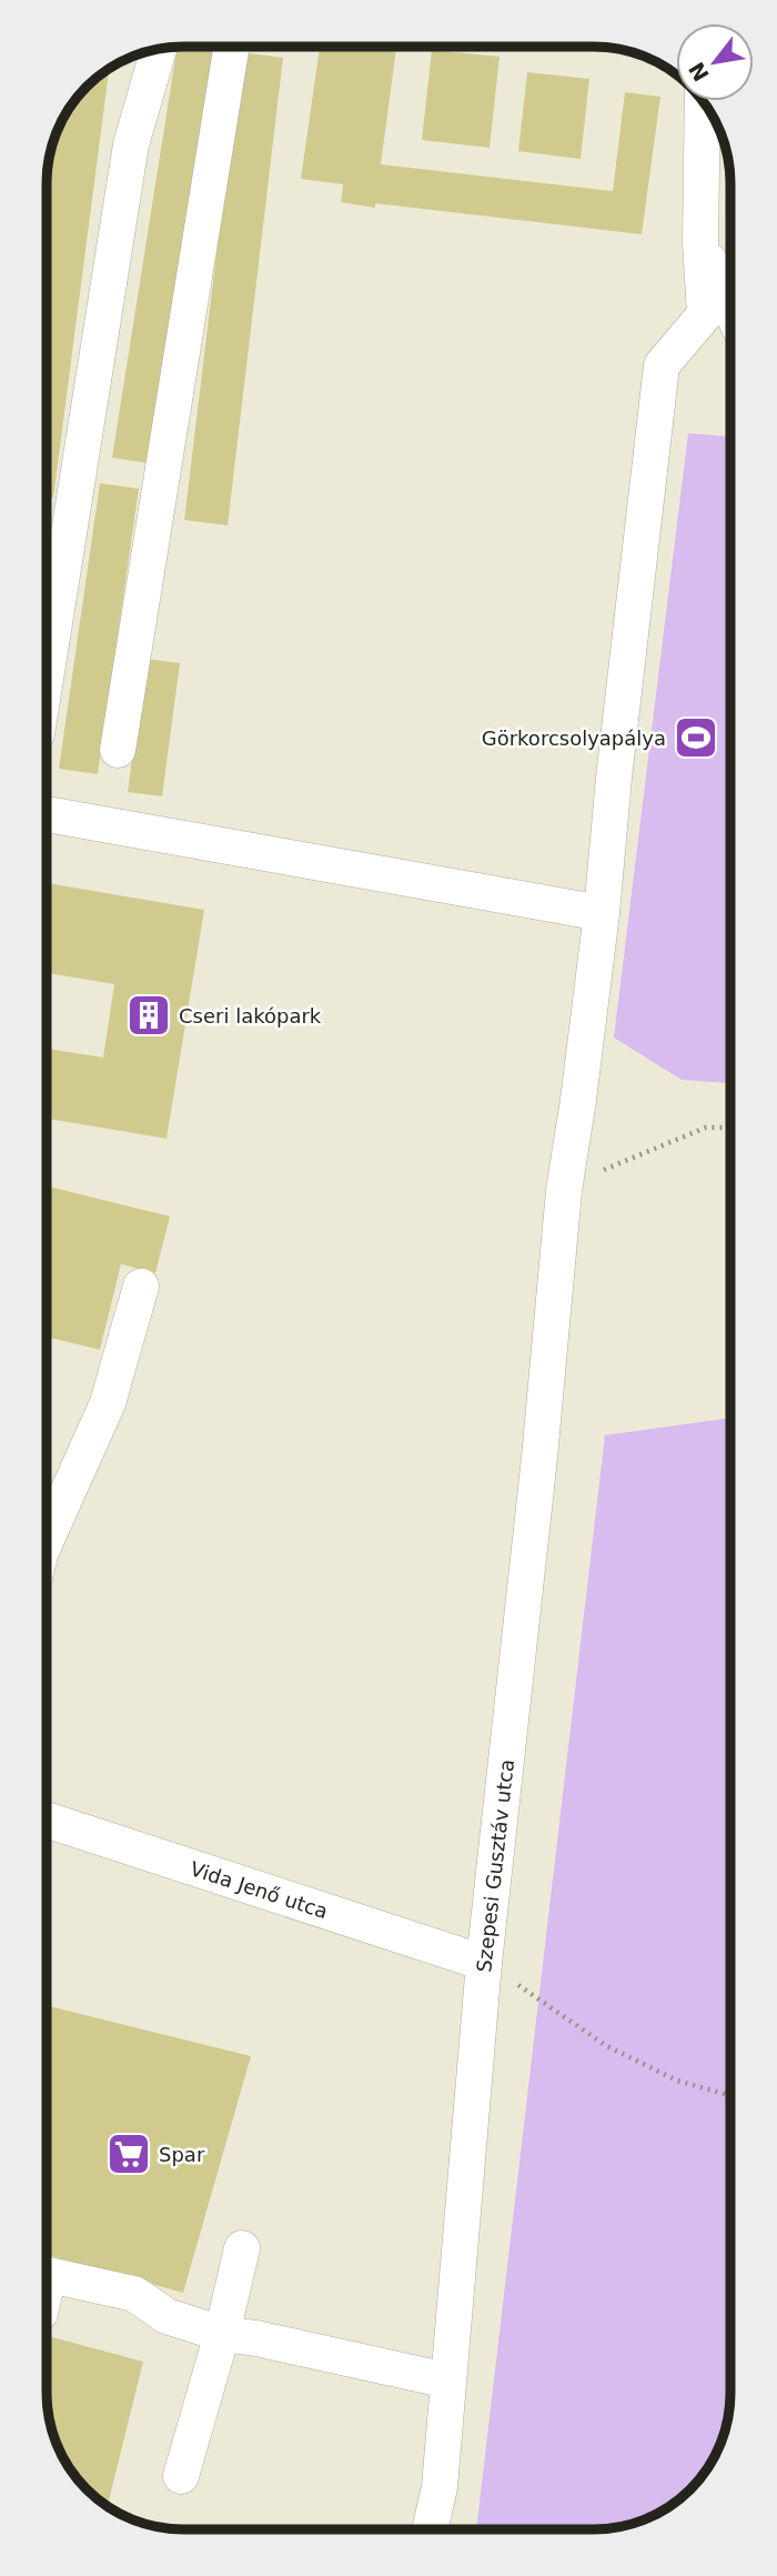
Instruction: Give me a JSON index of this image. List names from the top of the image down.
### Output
{
  "streets": {
    "street": ["Szepesi Gusztáv utca", "Vida Jenő utca"]
  },
  "crossings": [
    ["Szepesi Gusztáv utca", "Vida Jenő utca"]
  ],
  "places": {
    "sports": ["Görkorcsolyapálya"],
    "building": ["Cseri lakópark"],
    "supermarket": ["Spar"]
  },
  "north": "bottom left"
}
